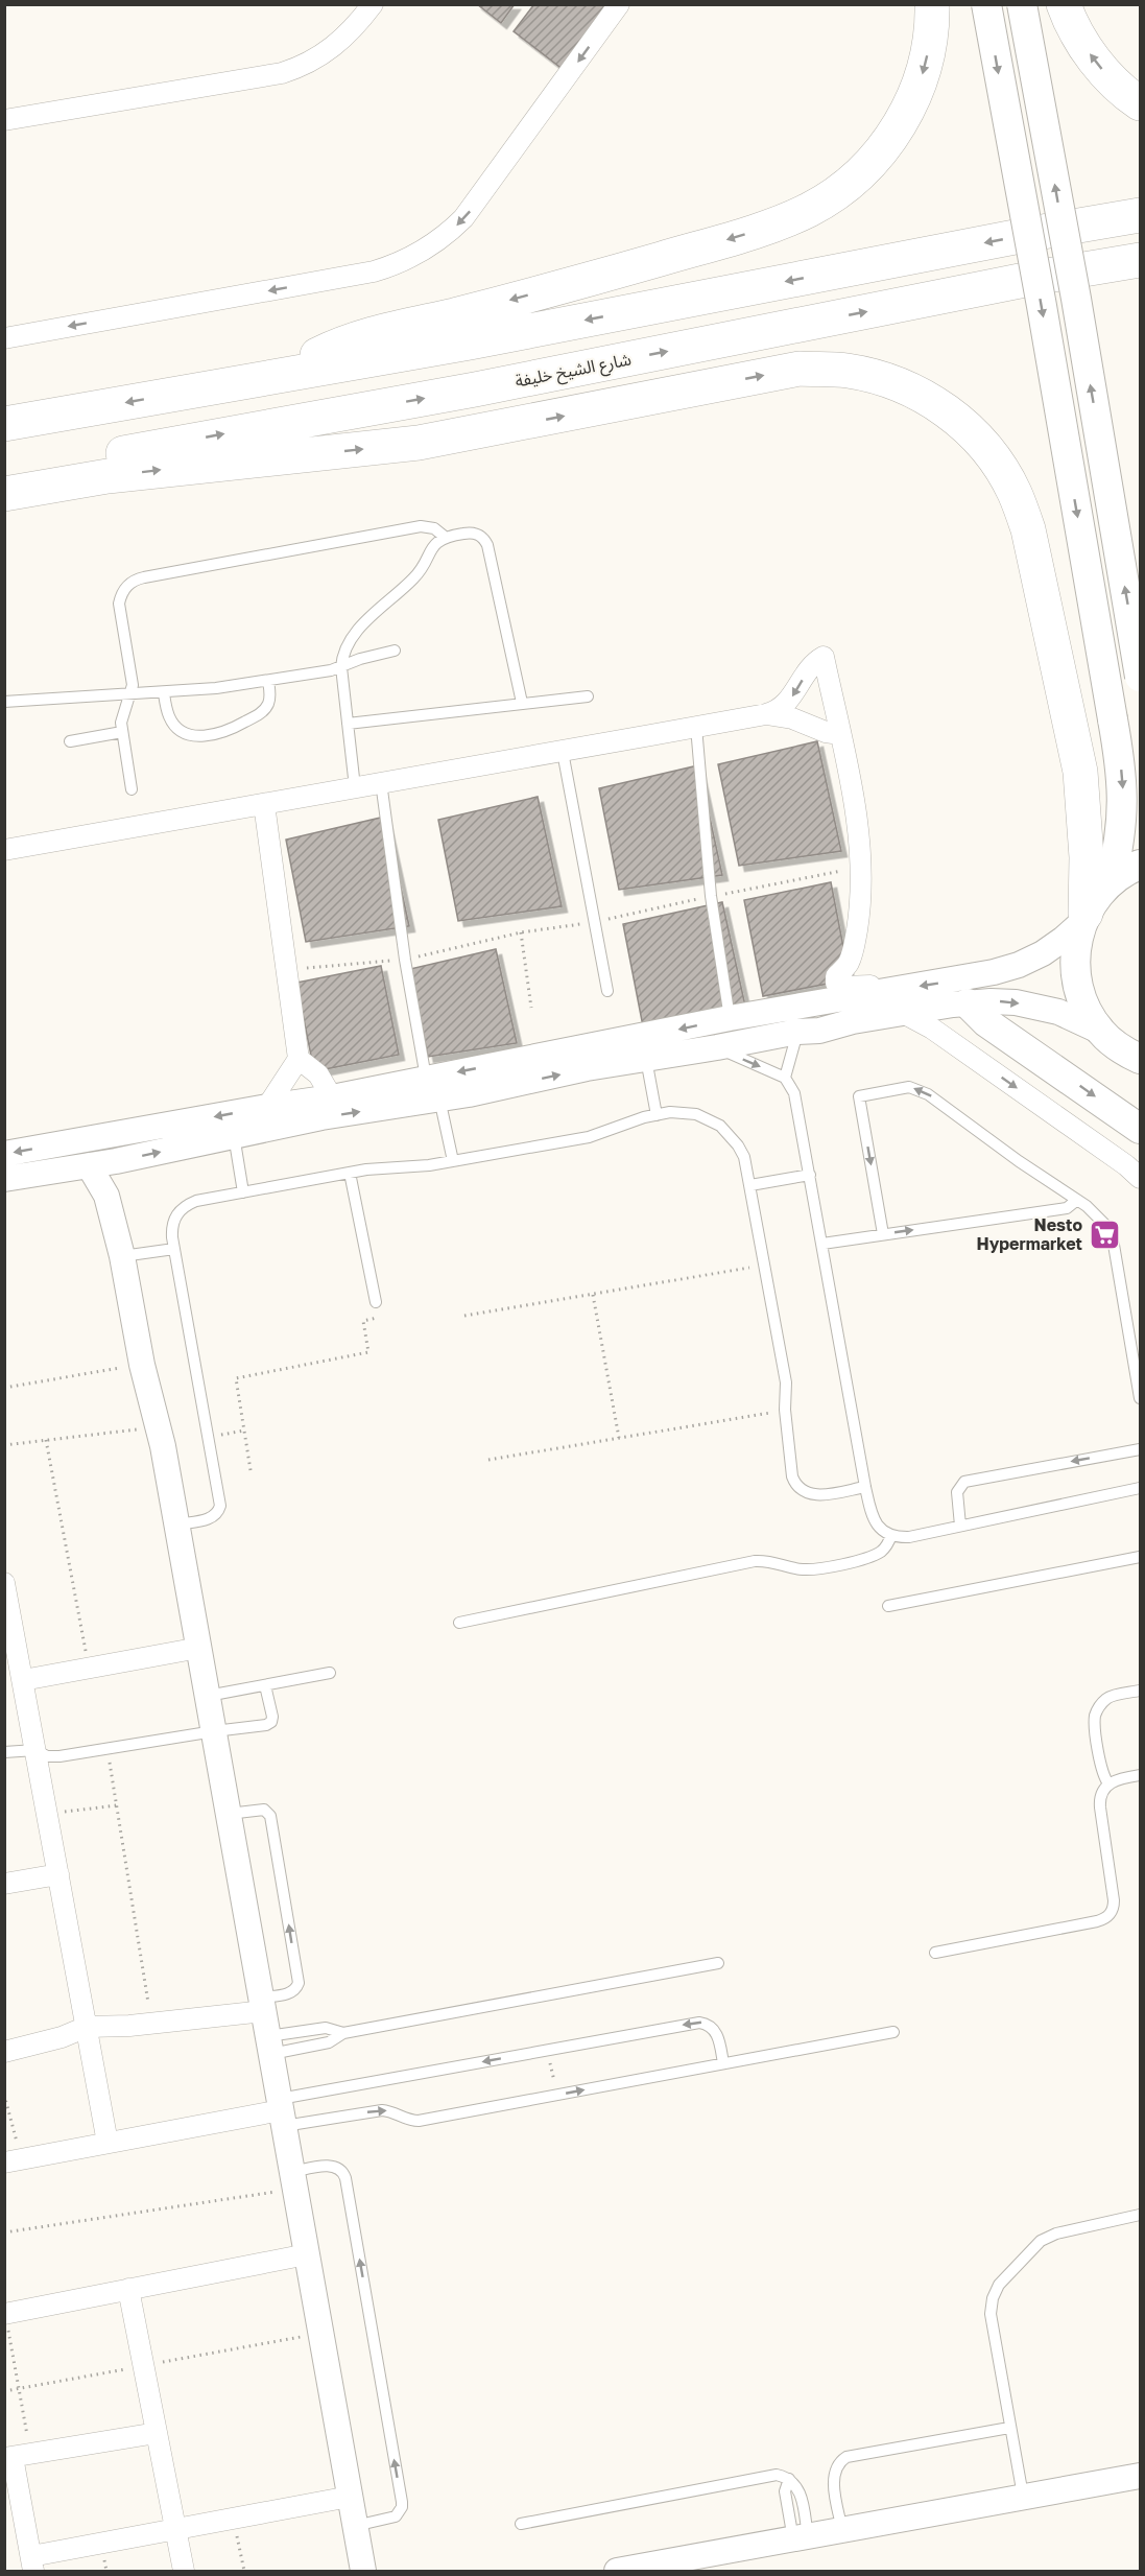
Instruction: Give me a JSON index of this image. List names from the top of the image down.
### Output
{
  "streets": {
    "highway": ["شارع الشيخ خليفة"]
  },
  "places": {
    "supermarket": ["Nesto Hypermarket"]
  }
}
